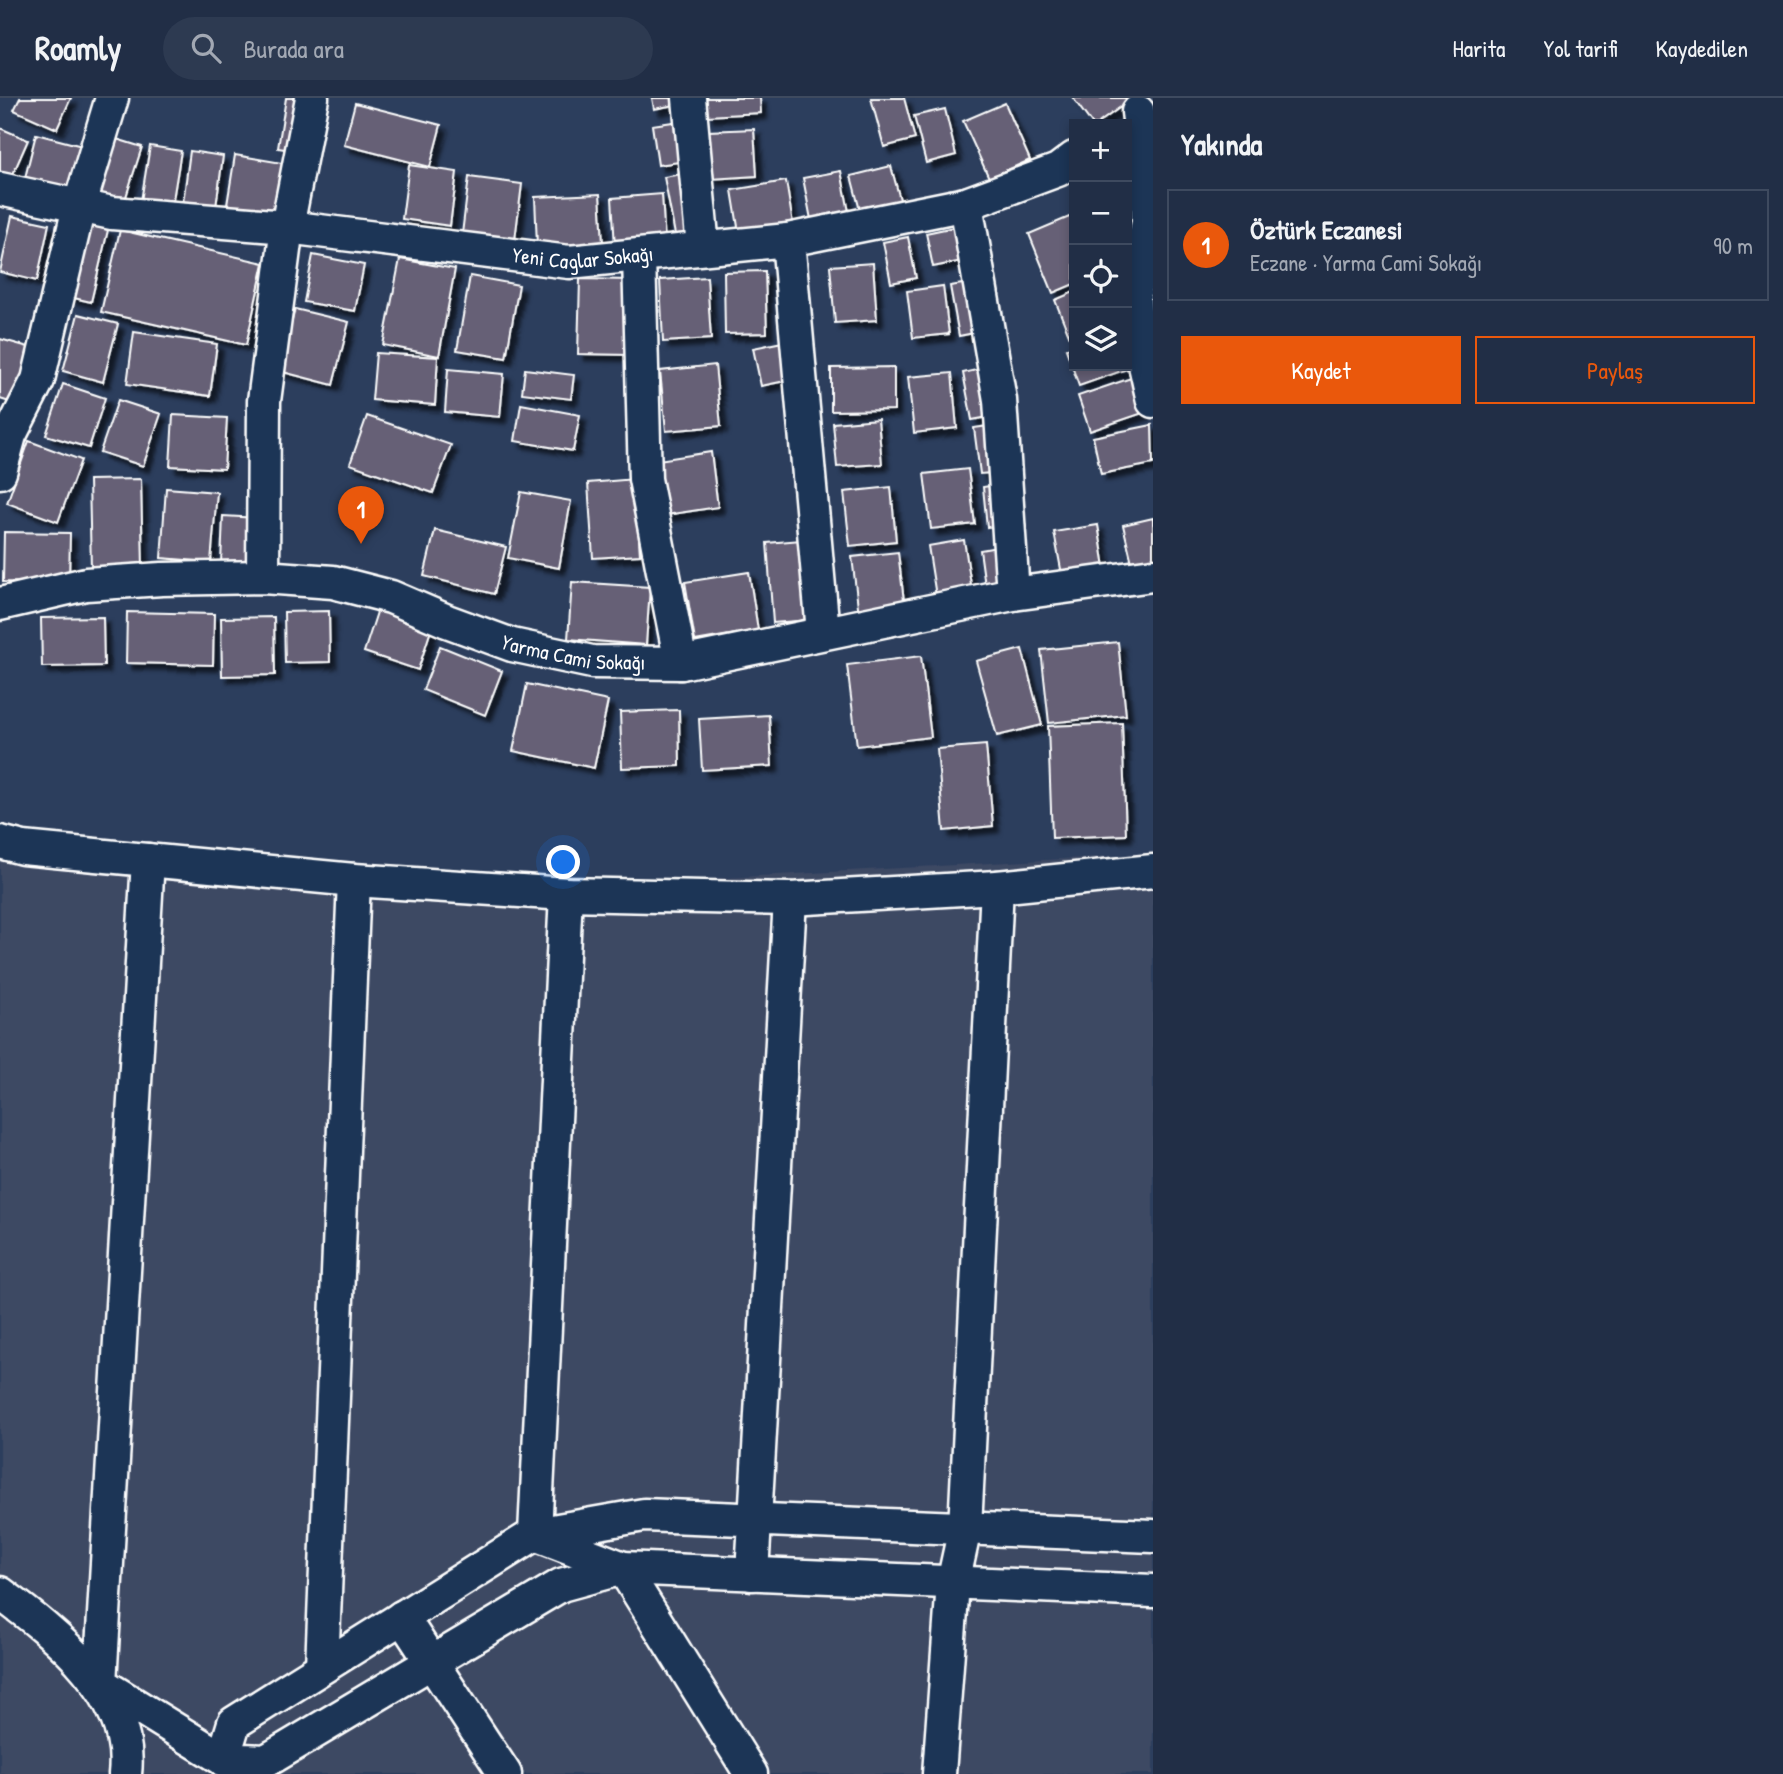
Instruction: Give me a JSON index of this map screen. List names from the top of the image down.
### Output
{
  "streets": {
    "street": ["Yeni Caglar Sokağı", "Yarma Cami Sokağı"]
  },
  "page": {
    "header": "Roamly",
    "search": "Burada ara",
    "nav": ["Harita", "Yol tarifi", "Kaydedilen"],
    "heading": "Yakında",
    "map_buttons": ["+", "−"],
    "list": [
      {
        "mark": "1",
        "name": "Öztürk Eczanesi",
        "note": "Eczane · Yarma Cami Sokağı",
        "value": "90 m"
      }
    ],
    "buttons": ["Kaydet", "Paylaş"],
    "pins": "1"
  }
}
